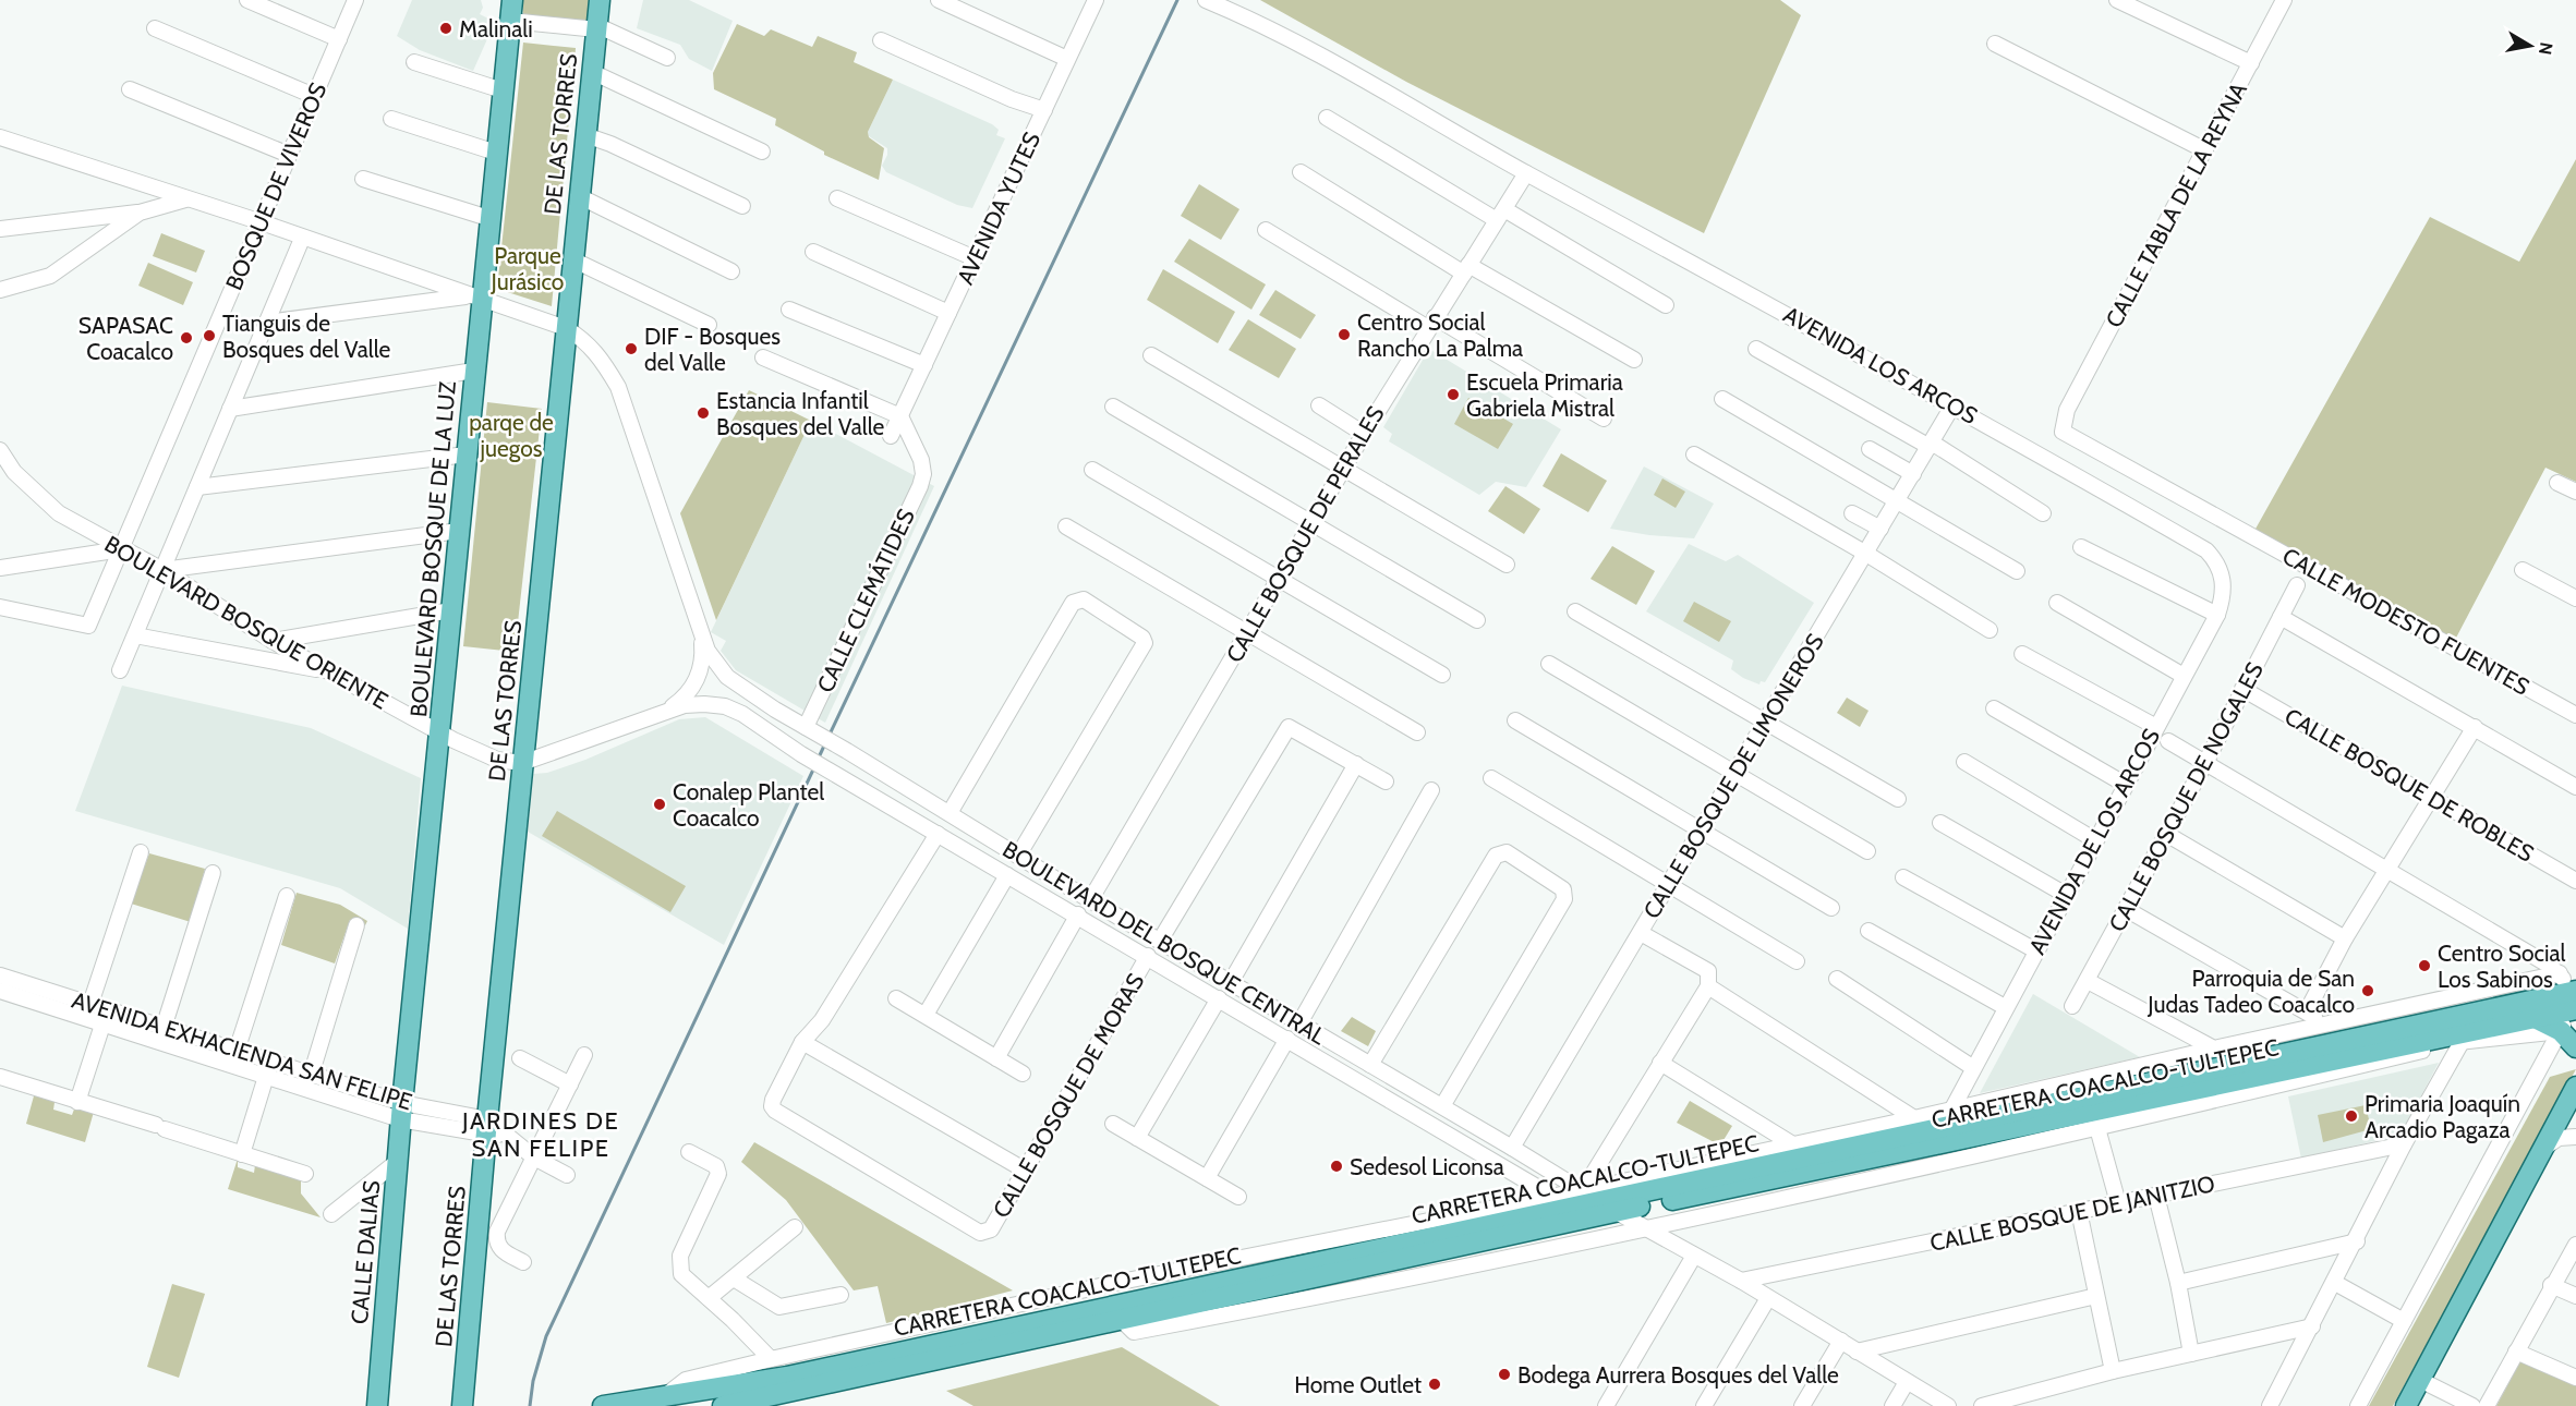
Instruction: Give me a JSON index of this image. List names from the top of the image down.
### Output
{
  "streets": {
    "main road": [
      "DE LAS TORRES",
      "BOULEVARD BOSQUE DE LA LUZ",
      "CARRETERA COACALCO-TULTEPEC",
      "CALLE DALIAS"
    ],
    "street": [
      "BOSQUE DE VIVEROS",
      "CALLE TABLA DE LA REYNA",
      "AVENIDA YUTES",
      "AVENIDA LOS ARCOS",
      "CALLE BOSQUE DE PERALES",
      "CALLE CLEMÁTIDES",
      "CALLE MODESTO FUENTES",
      "BOULEVARD BOSQUE ORIENTE",
      "CALLE BOSQUE DE LIMONEROS",
      "CALLE BOSQUE DE ROBLES",
      "CALLE BOSQUE DE NOGALES",
      "AVENIDA DE LOS ARCOS",
      "BOULEVARD DEL BOSQUE CENTRAL",
      "AVENIDA EXHACIENDA SAN FELIPE",
      "CALLE BOSQUE DE MORAS",
      "CALLE BOSQUE DE JANITZIO"
    ]
  },
  "crossings": [
    ["DE LAS TORRES", "BOULEVARD BOSQUE ORIENTE"],
    ["DE LAS TORRES", "AVENIDA EXHACIENDA SAN FELIPE"],
    ["BOSQUE DE VIVEROS", "BOULEVARD BOSQUE ORIENTE"],
    ["CALLE TABLA DE LA REYNA", "CALLE MODESTO FUENTES"],
    ["AVENIDA YUTES", "CALLE CLEMÁTIDES"],
    ["AVENIDA LOS ARCOS", "CALLE BOSQUE DE PERALES"],
    ["AVENIDA LOS ARCOS", "CALLE BOSQUE DE LIMONEROS"],
    ["AVENIDA LOS ARCOS", "AVENIDA DE LOS ARCOS"],
    ["CALLE BOSQUE DE PERALES", "BOULEVARD DEL BOSQUE CENTRAL"],
    ["BOULEVARD BOSQUE DE LA LUZ", "BOULEVARD BOSQUE ORIENTE"],
    ["BOULEVARD BOSQUE DE LA LUZ", "AVENIDA EXHACIENDA SAN FELIPE"],
    ["BOULEVARD BOSQUE DE LA LUZ", "CALLE DALIAS"],
    ["CALLE CLEMÁTIDES", "BOULEVARD DEL BOSQUE CENTRAL"],
    ["BOULEVARD BOSQUE ORIENTE", "BOULEVARD DEL BOSQUE CENTRAL"],
    ["CALLE BOSQUE DE LIMONEROS", "BOULEVARD DEL BOSQUE CENTRAL"],
    ["CALLE BOSQUE DE ROBLES", "CALLE BOSQUE DE NOGALES"],
    ["BOULEVARD DEL BOSQUE CENTRAL", "CARRETERA COACALCO-TULTEPEC"],
    ["BOULEVARD DEL BOSQUE CENTRAL", "CALLE BOSQUE DE MORAS"],
    ["BOULEVARD DEL BOSQUE CENTRAL", "CALLE BOSQUE DE JANITZIO"],
    ["AVENIDA EXHACIENDA SAN FELIPE", "CALLE DALIAS"]
  ],
  "districts": ["JARDINES DE SAN FELIPE"],
  "parks": ["Parque Jurásico", "parqe de juegos"],
  "places": [
    "Malinali",
    "Centro Social Rancho La Palma",
    "Tianguis de Bosques del Valle",
    "SAPASAC Coacalco",
    "DIF - Bosques del Valle",
    "Escuela Primaria Gabriela Mistral",
    "Estancia Infantil Bosques del Valle",
    "Conalep Plantel Coacalco",
    "Centro Social Los Sabinos",
    "Parroquia de San Judas Tadeo Coacalco",
    "Primaria Joaquín Arcadio Pagaza",
    "Sedesol Liconsa",
    "Bodega Aurrera Bosques del Valle",
    "Home Outlet"
  ],
  "north": "right"
}
